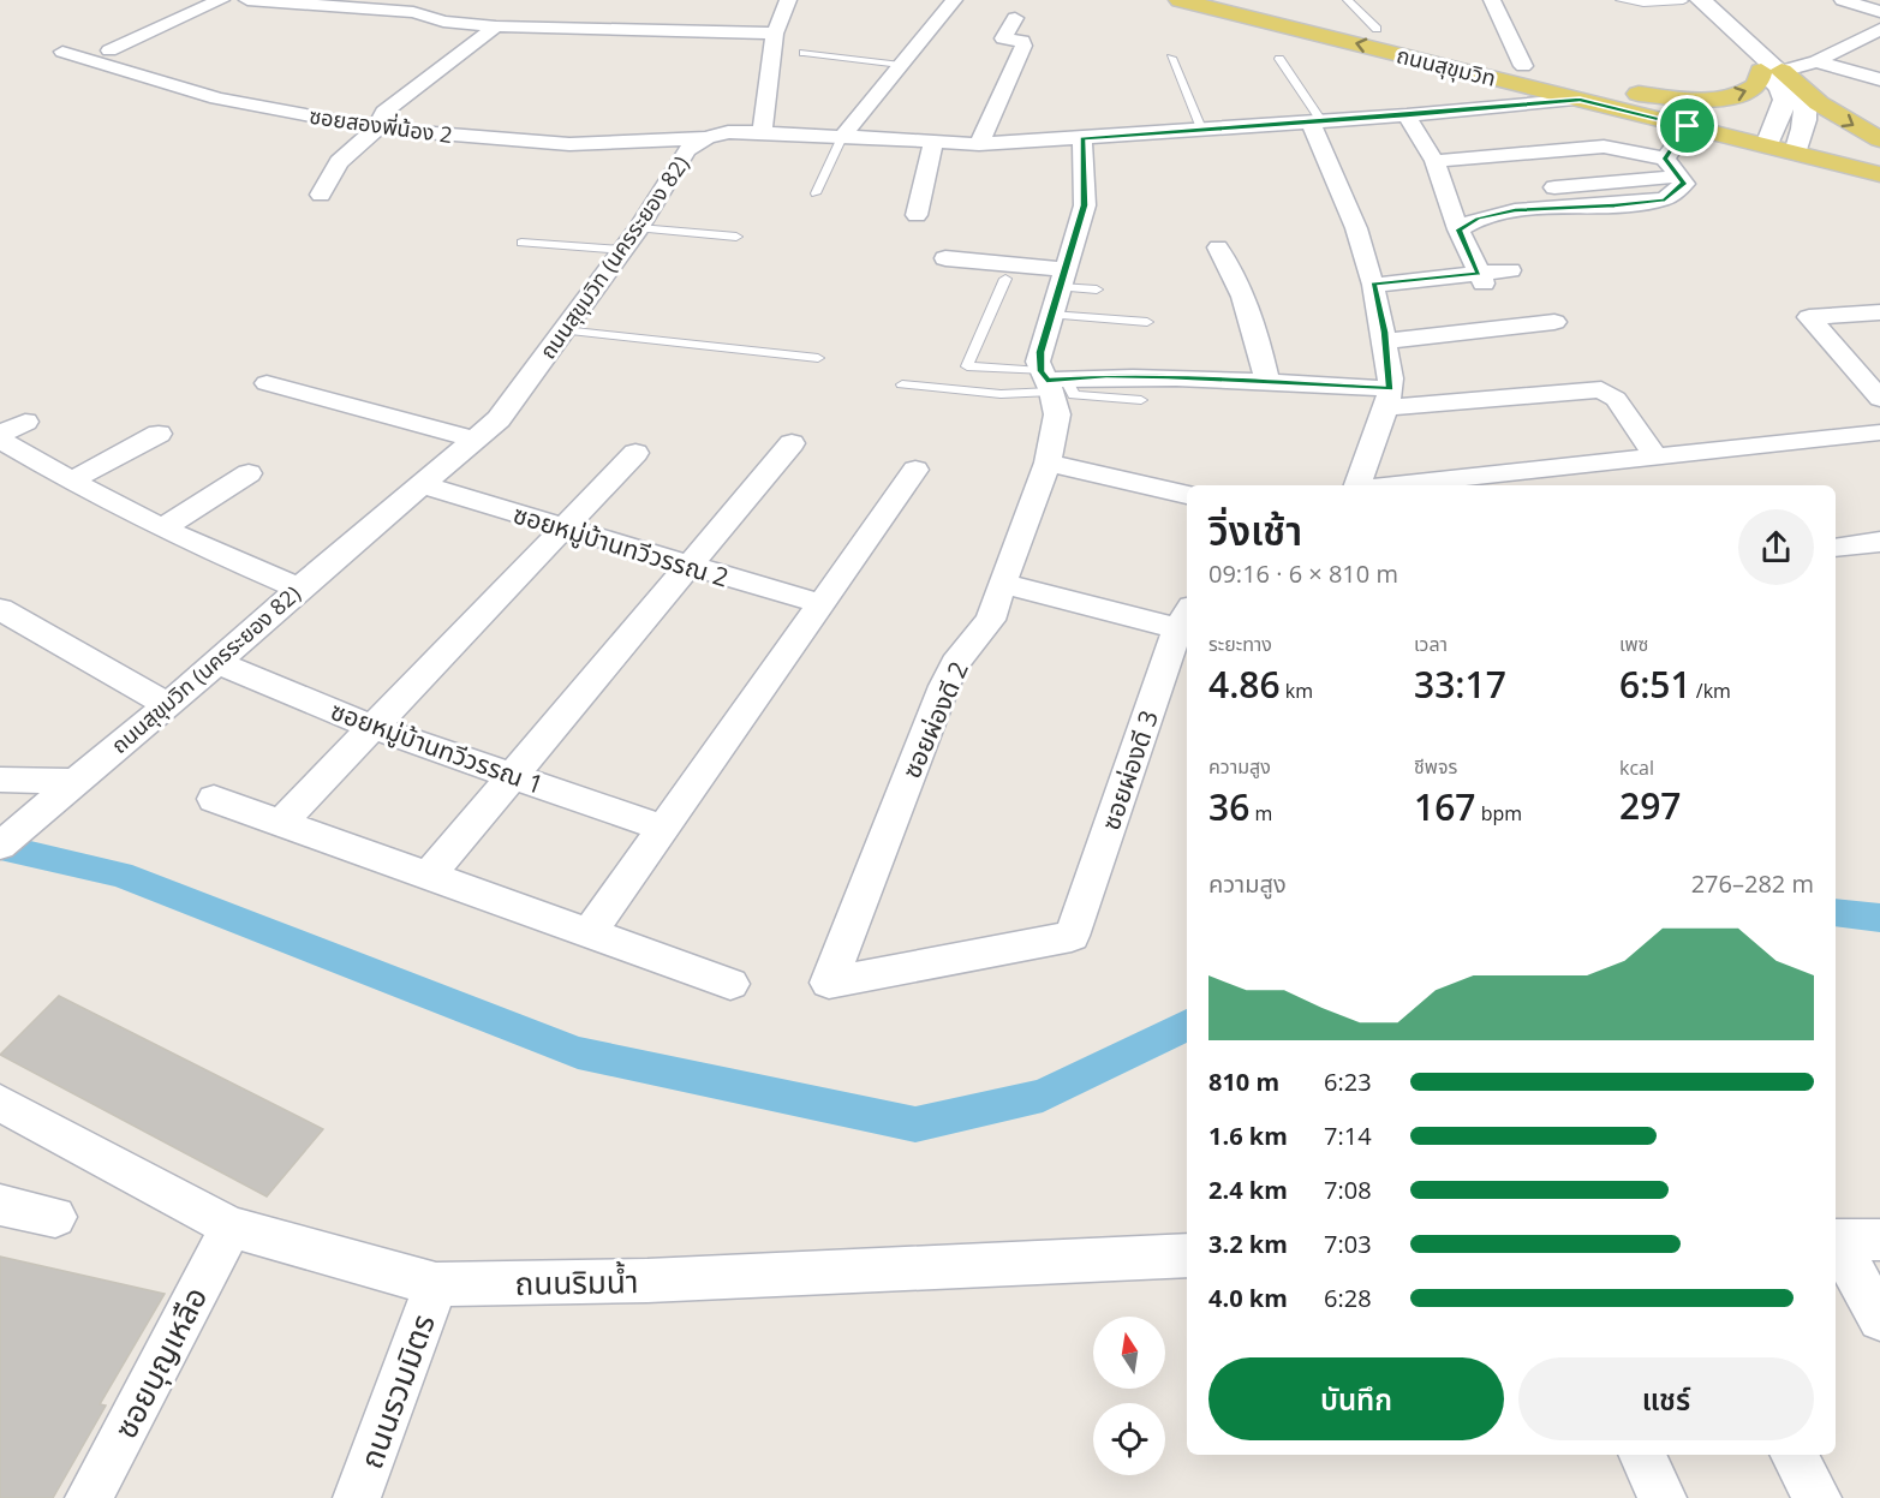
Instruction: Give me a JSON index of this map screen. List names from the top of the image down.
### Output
{
  "streets": {
    "main road": ["ถนนสุขุมวิท"],
    "street": [
      "ซอยสองพี่น้อง 2",
      "ถนนสุขุมวิท (นครระยอง 82)",
      "ซอยหมู่บ้านทวีวรรณ 2",
      "ซอยผ่องดี 2",
      "ซอยหมู่บ้านทวีวรรณ 1",
      "ซอยผ่องดี 3",
      "ถนนริมน้ำ",
      "ซอยบุญเหลือ",
      "ถนนรวมมิตร"
    ]
  },
  "crossings": [
    ["ถนนสุขุมวิท", "ถนนสุขุมวิท (นครระยอง 82)"],
    ["ซอยสองพี่น้อง 2", "ถนนสุขุมวิท (นครระยอง 82)"],
    ["ถนนสุขุมวิท (นครระยอง 82)", "ซอยหมู่บ้านทวีวรรณ 2"],
    ["ถนนสุขุมวิท (นครระยอง 82)", "ซอยผ่องดี 2"],
    ["ถนนสุขุมวิท (นครระยอง 82)", "ซอยหมู่บ้านทวีวรรณ 1"],
    ["ซอยผ่องดี 2", "ซอยผ่องดี 3"],
    ["ถนนริมน้ำ", "ซอยบุญเหลือ"],
    ["ถนนริมน้ำ", "ถนนรวมมิตร"]
  ],
  "north": "top",
  "page": {
    "heading": ["วิ่งเช้า", "09:16 · 6 × 810 m"],
    "stats": [
      ["ระยะทาง", "4.86 km"],
      ["เวลา", "33:17"],
      ["เพซ", "6:51 /km"],
      ["ความสูง", "36 m"],
      ["ชีพจร", "167 bpm"],
      ["kcal", "297"]
    ],
    "chart": ["ความสูง", "276–282 m"],
    "list": [
      {
        "name": "810 m",
        "note": "6:23"
      },
      {
        "name": "1.6 km",
        "note": "7:14"
      },
      {
        "name": "2.4 km",
        "note": "7:08"
      },
      {
        "name": "3.2 km",
        "note": "7:03"
      },
      {
        "name": "4.0 km",
        "note": "6:28"
      }
    ],
    "buttons": ["บันทึก", "แชร์"]
  }
}
